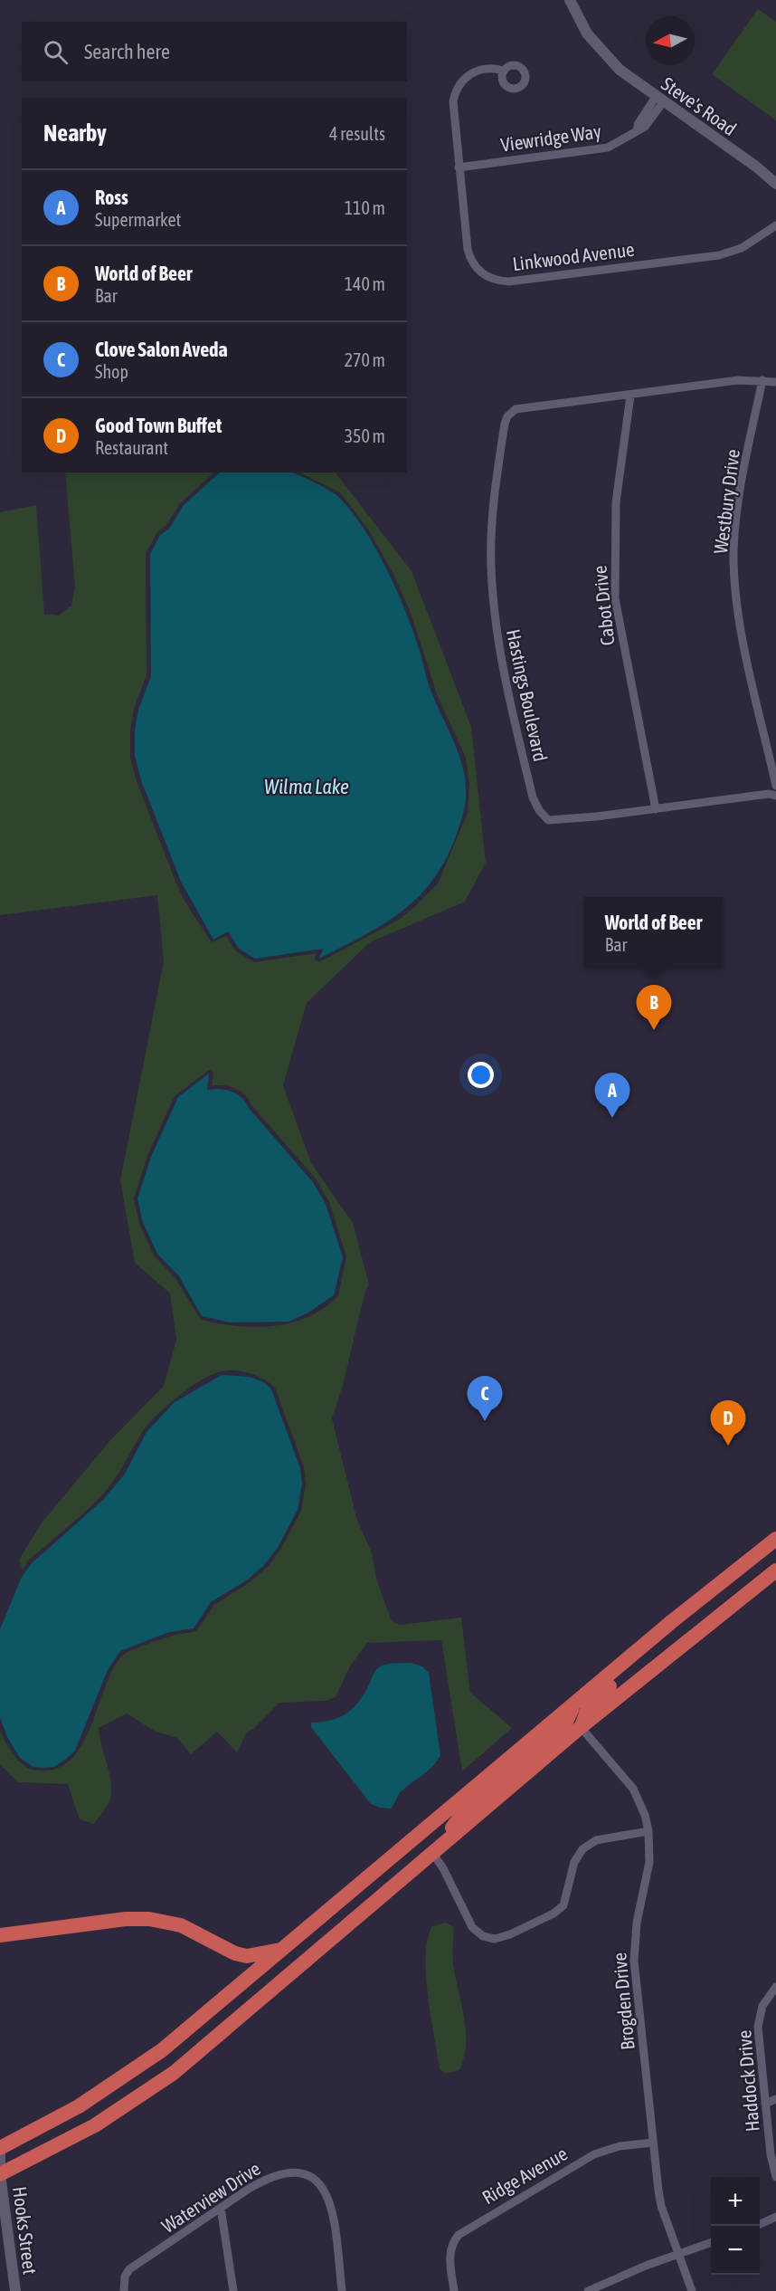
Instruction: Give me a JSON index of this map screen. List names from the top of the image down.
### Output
{
  "streets": {
    "street": [
      "Steve's Road",
      "Viewridge Way",
      "Linkwood Avenue",
      "Westbury Drive",
      "Cabot Drive",
      "Hastings Boulevard",
      "Brogden Drive",
      "Haddock Drive",
      "Ridge Avenue",
      "Waterview Drive",
      "Hooks Street"
    ]
  },
  "crossings": [
    ["Steve's Road", "Viewridge Way"],
    ["Viewridge Way", "Linkwood Avenue"],
    ["Cabot Drive", "Hastings Boulevard"],
    ["Brogden Drive", "Ridge Avenue"]
  ],
  "water": ["Wilma Lake"],
  "north": "left",
  "page": {
    "search": "Search here",
    "heading": ["Nearby", "4 results"],
    "list": [
      {
        "mark": "A",
        "name": "Ross",
        "note": "Supermarket",
        "value": "110 m"
      },
      {
        "mark": "B",
        "name": "World of Beer",
        "note": "Bar",
        "value": "140 m"
      },
      {
        "mark": "C",
        "name": "Clove Salon Aveda",
        "note": "Shop",
        "value": "270 m"
      },
      {
        "mark": "D",
        "name": "Good Town Buffet",
        "note": "Restaurant",
        "value": "350 m"
      }
    ],
    "popup": ["World of Beer", "Bar"],
    "pins": [
      "B",
      "A",
      "C",
      "D"
    ],
    "map_buttons": ["+", "−"]
  }
}
